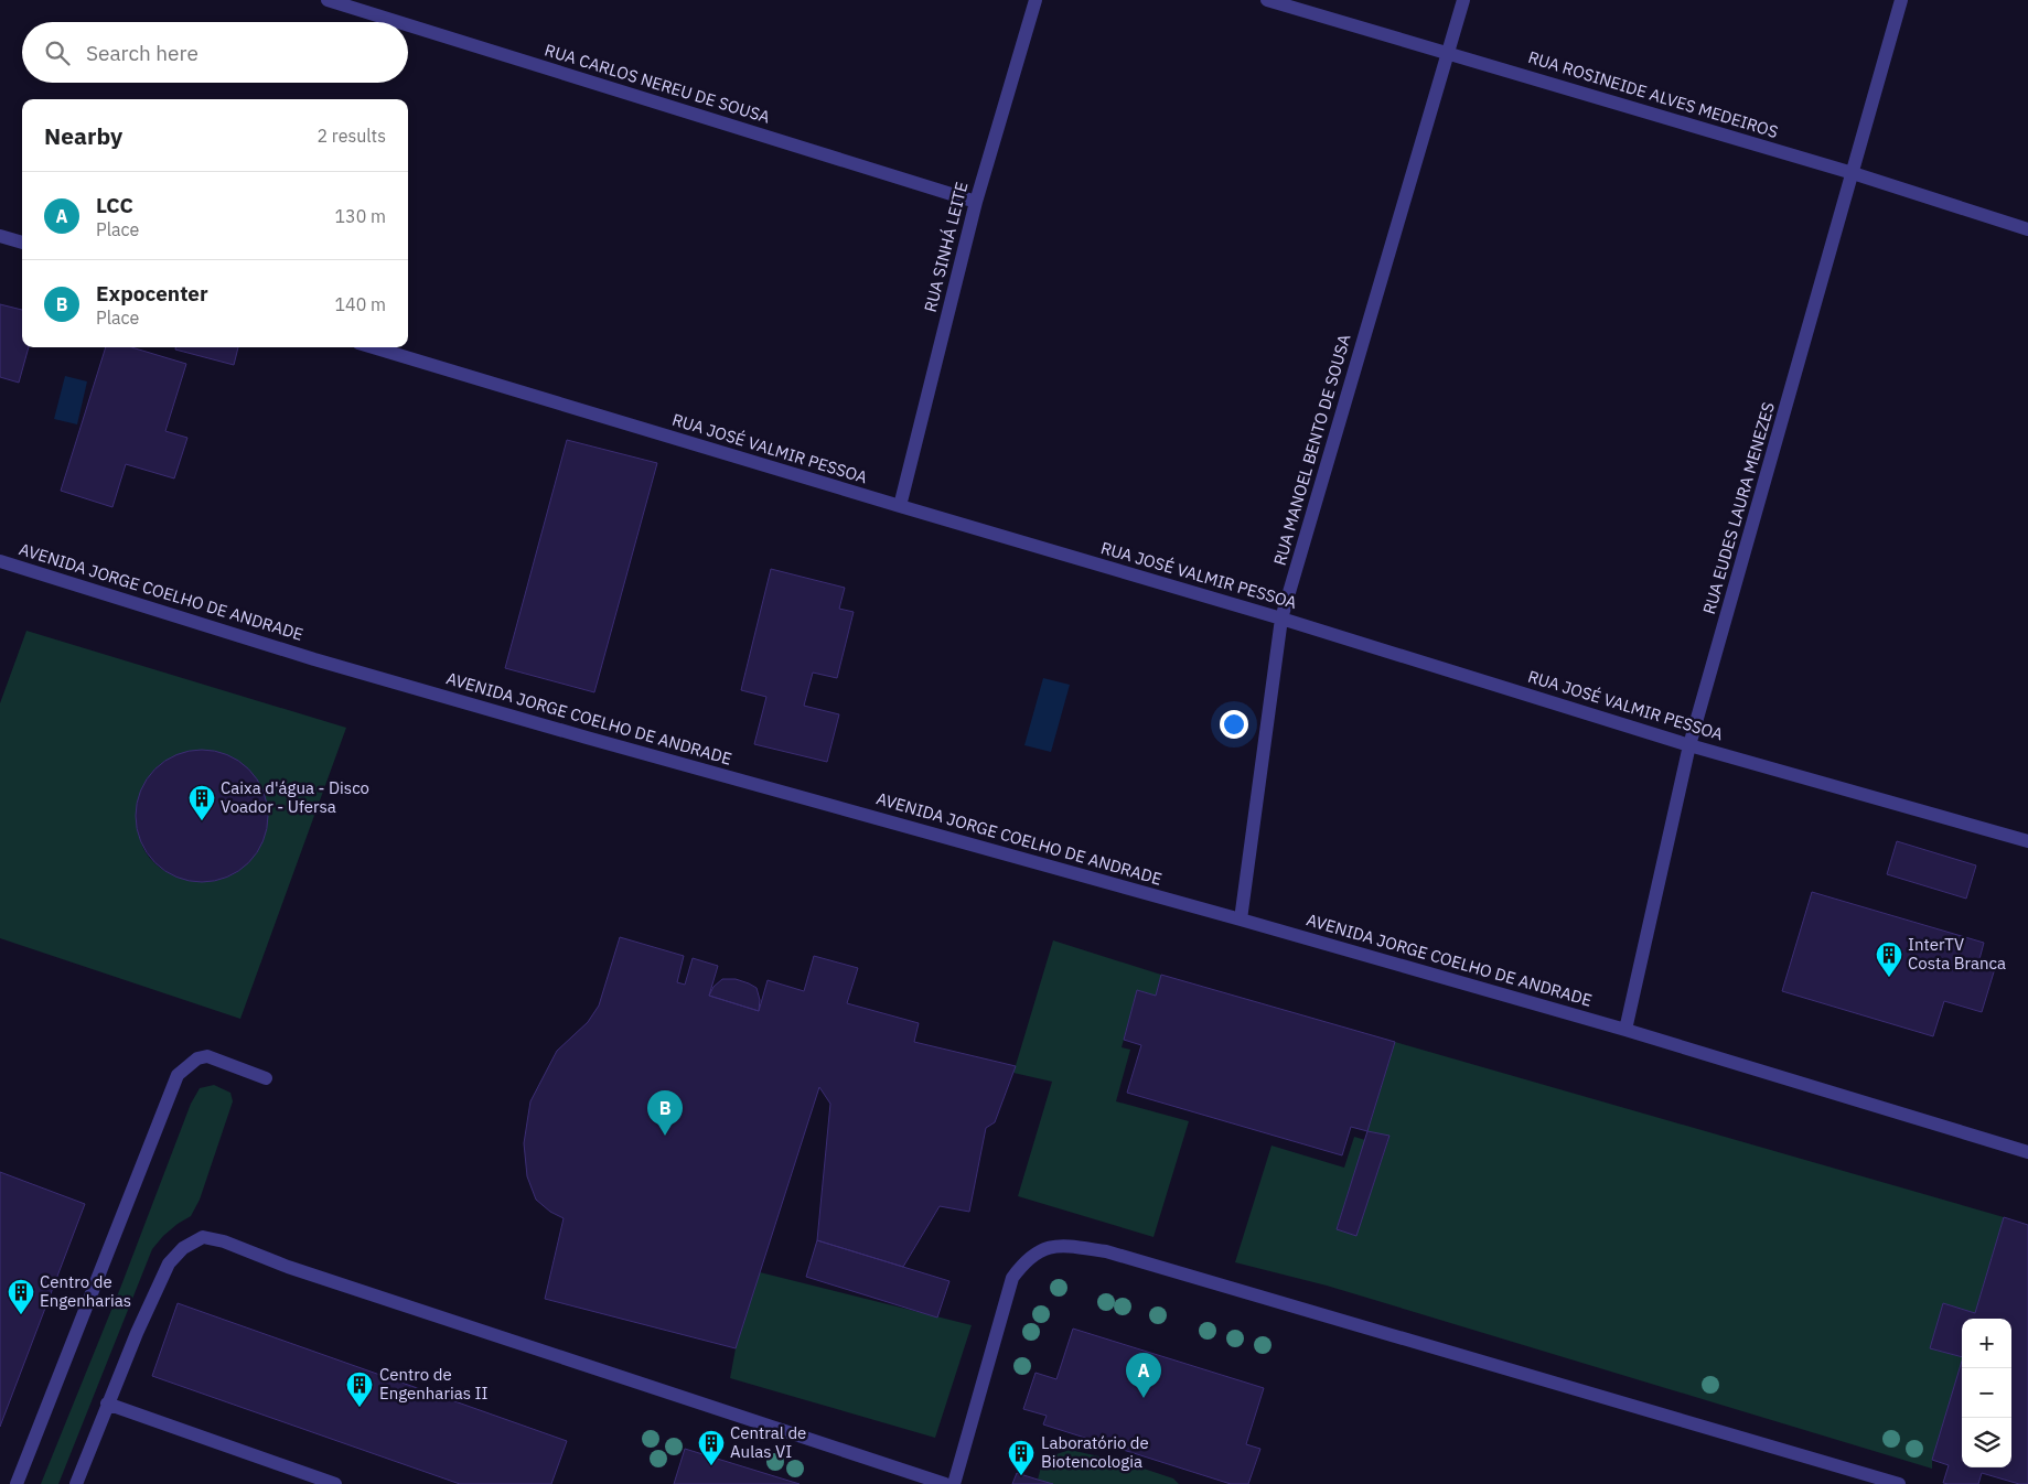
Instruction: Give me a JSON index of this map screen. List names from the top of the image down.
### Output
{
  "streets": {
    "street": [
      "RUA CARLOS NEREU DE SOUSA",
      "RUA ROSINEIDE ALVES MEDEIROS",
      "RUA SINHÁ LEITE",
      "RUA JOSÉ VALMIR PESSOA",
      "RUA MANOEL BENTO DE SOUSA",
      "RUA EUDES LAURA MENEZES",
      "AVENIDA JORGE COELHO DE ANDRADE"
    ]
  },
  "crossings": [
    ["RUA CARLOS NEREU DE SOUSA", "RUA SINHÁ LEITE"],
    ["RUA ROSINEIDE ALVES MEDEIROS", "RUA MANOEL BENTO DE SOUSA"],
    ["RUA ROSINEIDE ALVES MEDEIROS", "RUA EUDES LAURA MENEZES"],
    ["RUA SINHÁ LEITE", "RUA JOSÉ VALMIR PESSOA"],
    ["RUA JOSÉ VALMIR PESSOA", "RUA MANOEL BENTO DE SOUSA"],
    ["RUA JOSÉ VALMIR PESSOA", "RUA EUDES LAURA MENEZES"],
    ["RUA MANOEL BENTO DE SOUSA", "AVENIDA JORGE COELHO DE ANDRADE"],
    ["RUA EUDES LAURA MENEZES", "AVENIDA JORGE COELHO DE ANDRADE"]
  ],
  "places": {
    "building": [
      "Caixa d'água - Disco Voador - Ufersa",
      "InterTV Costa Branca",
      "Centro de Engenharias",
      "Centro de Engenharias II",
      "Central de Aulas VI",
      "Laboratório de Biotencologia"
    ]
  },
  "page": {
    "search": "Search here",
    "heading": ["Nearby", "2 results"],
    "list": [
      {
        "mark": "A",
        "name": "LCC",
        "note": "Place",
        "value": "130 m"
      },
      {
        "mark": "B",
        "name": "Expocenter",
        "note": "Place",
        "value": "140 m"
      }
    ],
    "pins": ["B", "A"],
    "map_buttons": ["+", "−"]
  }
}
